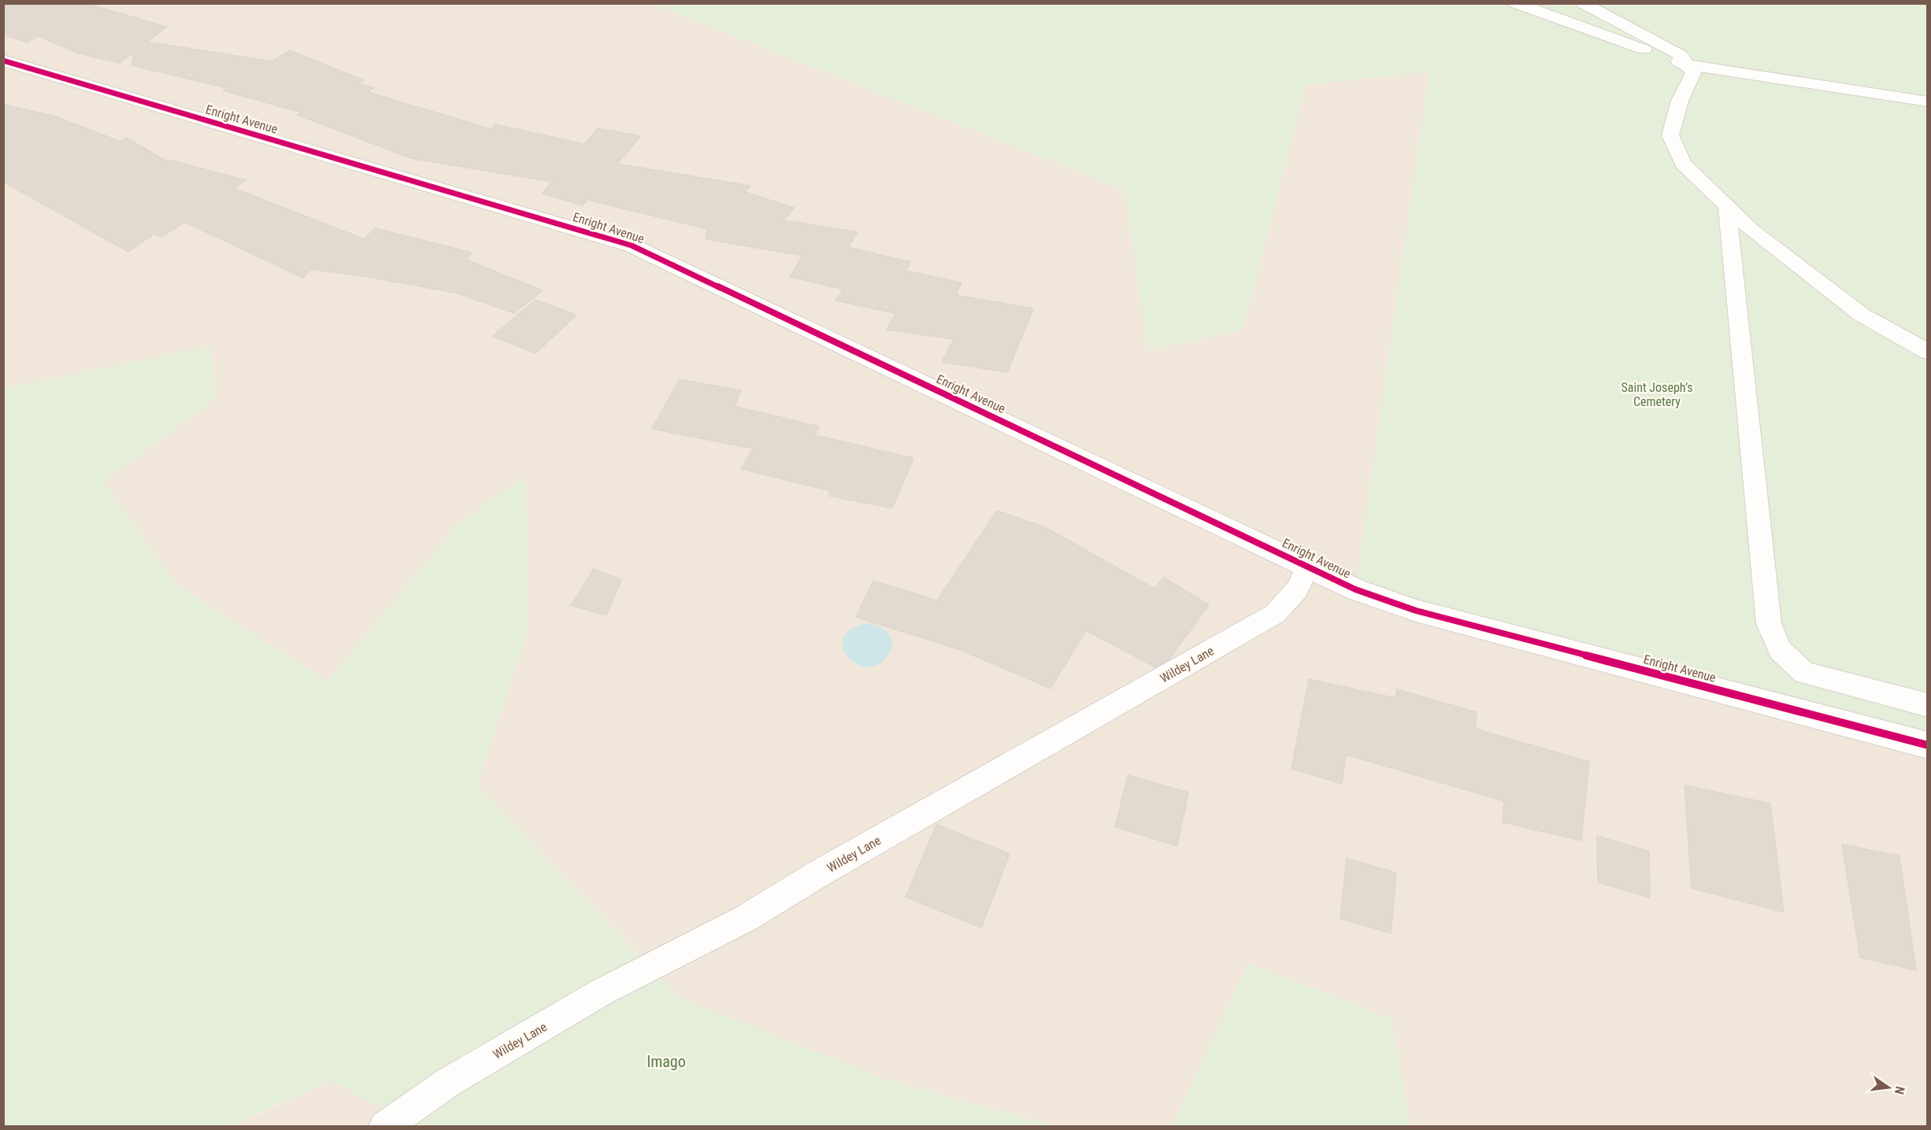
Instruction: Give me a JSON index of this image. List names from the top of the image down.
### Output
{
  "streets": {
    "street": ["Enright Avenue"],
    "lane": ["Wildey Lane"]
  },
  "crossings": [
    ["Enright Avenue", "Wildey Lane"]
  ],
  "parks": ["Saint Joseph’s Cemetery", "Imago"],
  "north": "right"
}
